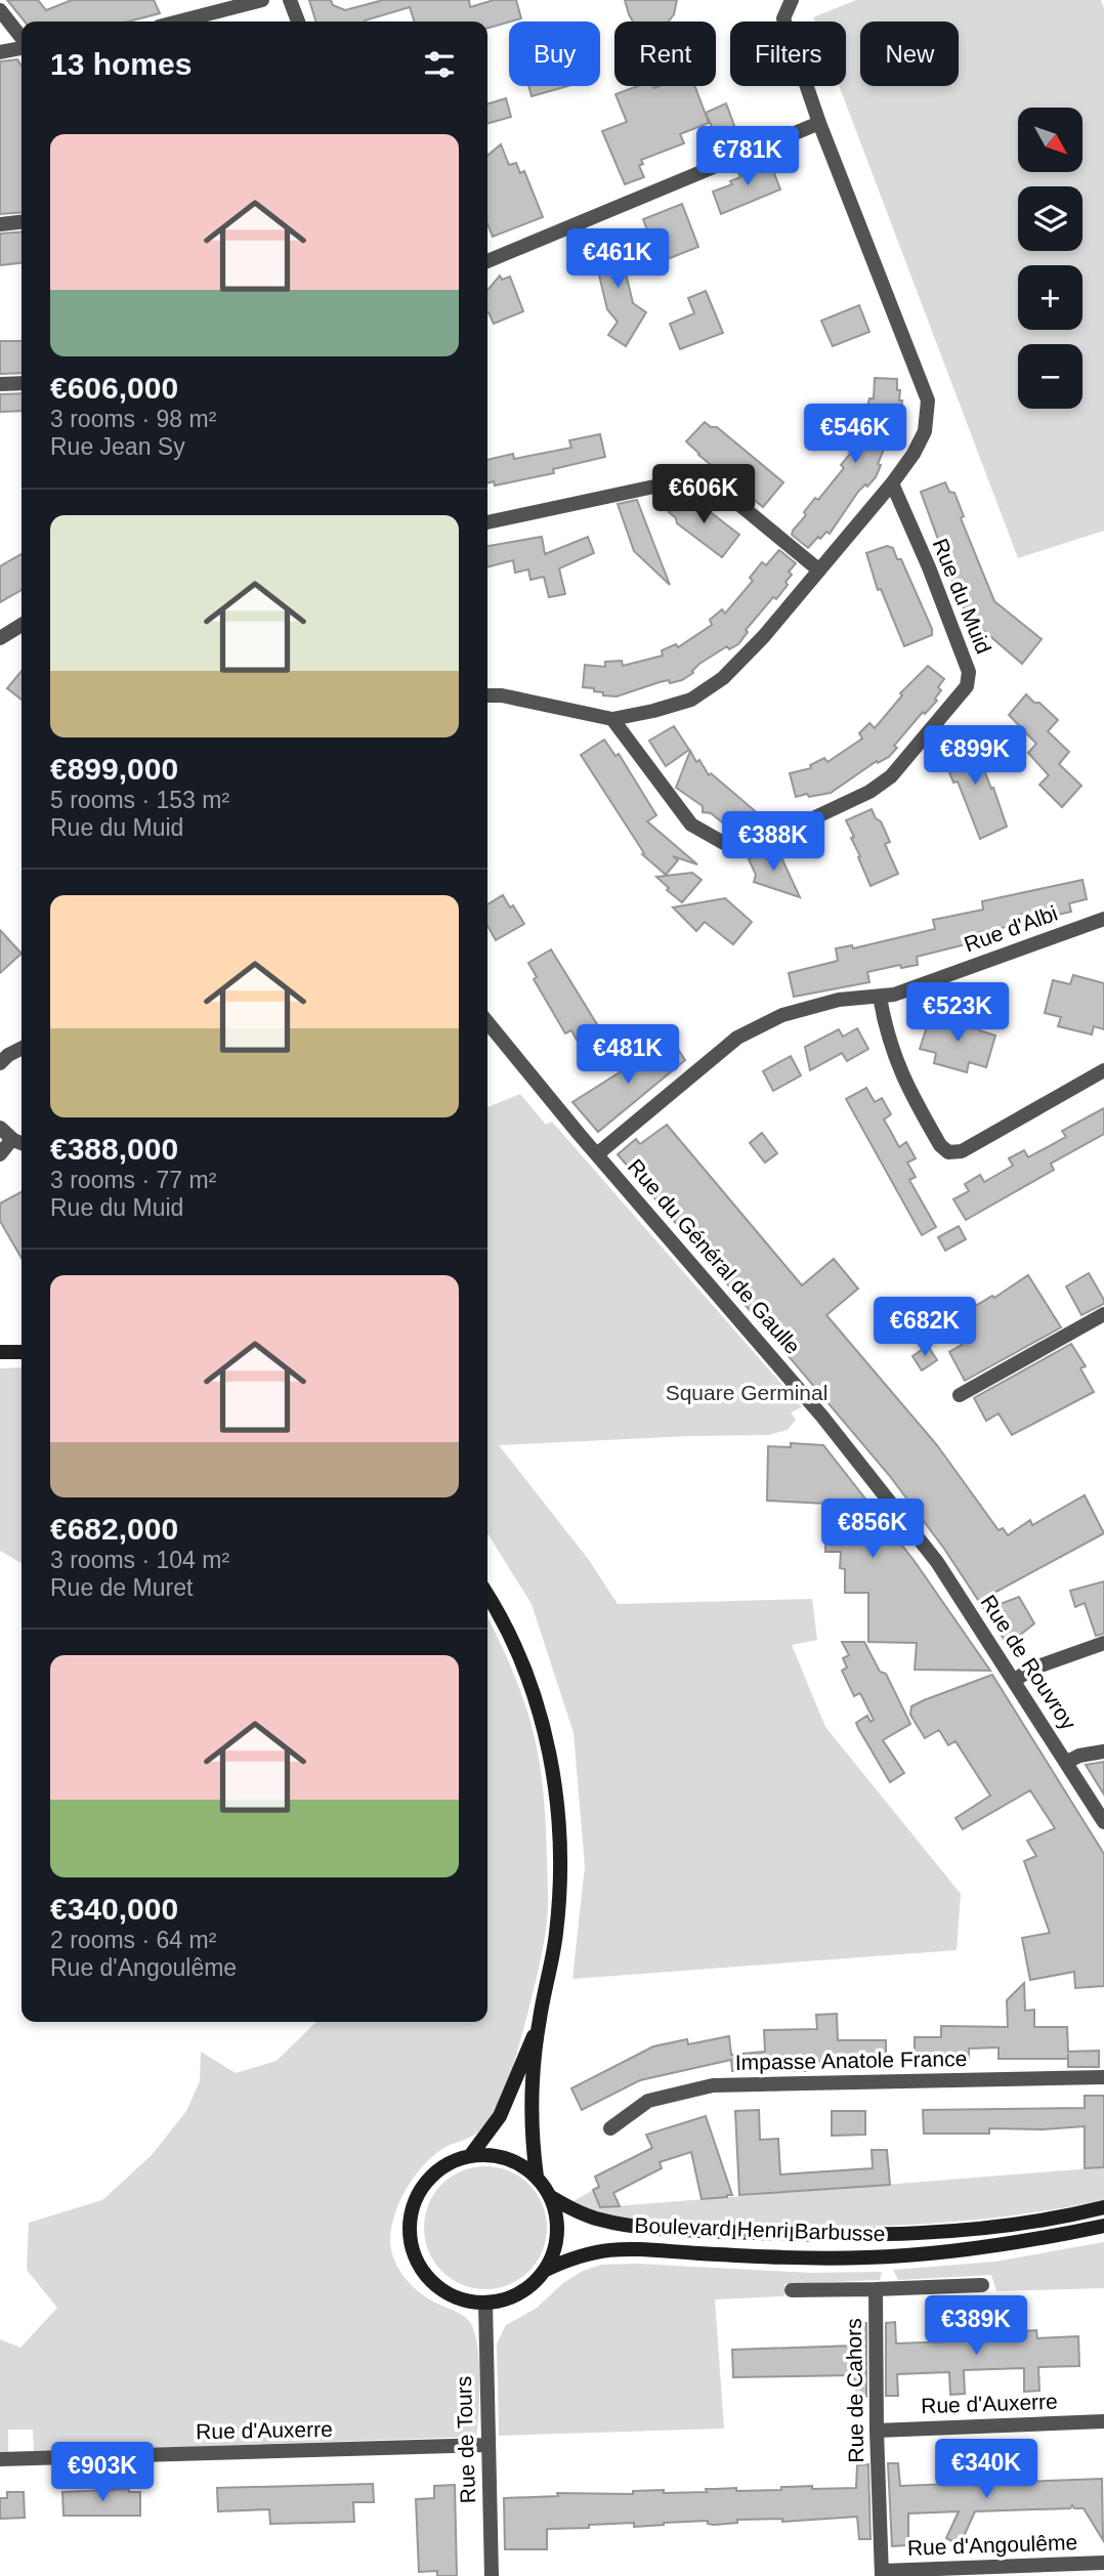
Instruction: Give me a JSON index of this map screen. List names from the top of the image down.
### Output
{
  "streets": {
    "main road": ["Boulevard Henri Barbusse"],
    "street": [
      "Rue du Muid",
      "Rue d'Albi",
      "Rue du Général de Gaulle",
      "Rue de Rouvroy",
      "Impasse Anatole France",
      "Rue de Cahors",
      "Rue d'Auxerre",
      "Rue de Tours",
      "Rue d'Angoulême"
    ]
  },
  "crossings": [
    ["Rue d'Albi", "Rue du Général de Gaulle"],
    ["Rue du Général de Gaulle", "Rue de Rouvroy"],
    ["Boulevard Henri Barbusse", "Rue de Tours"],
    ["Rue de Cahors", "Rue d'Auxerre"],
    ["Rue de Cahors", "Rue d'Angoulême"],
    ["Rue d'Auxerre", "Rue de Tours"]
  ],
  "parks": ["Square Germinal"],
  "north": "bottom right",
  "page": {
    "chip": [
      "Buy",
      "Rent",
      "Filters",
      "New"
    ],
    "heading": "13 homes",
    "map_buttons": ["+", "−"],
    "list": [
      {
        "name": "€606,000",
        "note": "3 rooms · 98 m² · Rue Jean Sy"
      },
      {
        "name": "€899,000",
        "note": "5 rooms · 153 m² · Rue du Muid"
      },
      {
        "name": "€388,000",
        "note": "3 rooms · 77 m² · Rue du Muid"
      },
      {
        "name": "€682,000",
        "note": "3 rooms · 104 m² · Rue de Muret"
      },
      {
        "name": "€340,000",
        "note": "2 rooms · 64 m² · Rue d'Angoulême"
      }
    ],
    "price": [
      "€781K",
      "€461K",
      "€546K",
      "€606K",
      "€899K",
      "€388K",
      "€523K",
      "€481K",
      "€682K",
      "€856K",
      "€389K",
      "€340K",
      "€903K"
    ]
  }
}
